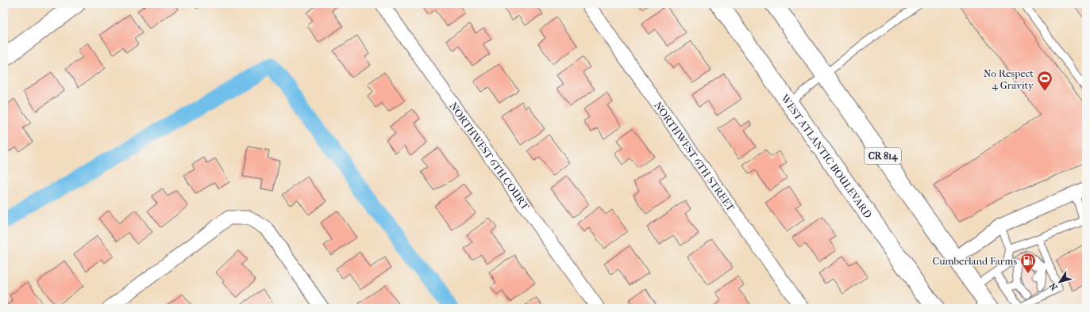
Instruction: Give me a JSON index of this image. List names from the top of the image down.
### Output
{
  "streets": {
    "main road": ["WEST ATLANTIC BOULEVARD", "CR 814"],
    "street": ["NORTHWEST 6TH COURT", "NORTHWEST 6TH STREET"]
  },
  "places": {
    "sports": ["No Respect 4 Gravity"],
    "fuel station": ["Cumberland Farms"]
  },
  "north": "bottom left"
}
